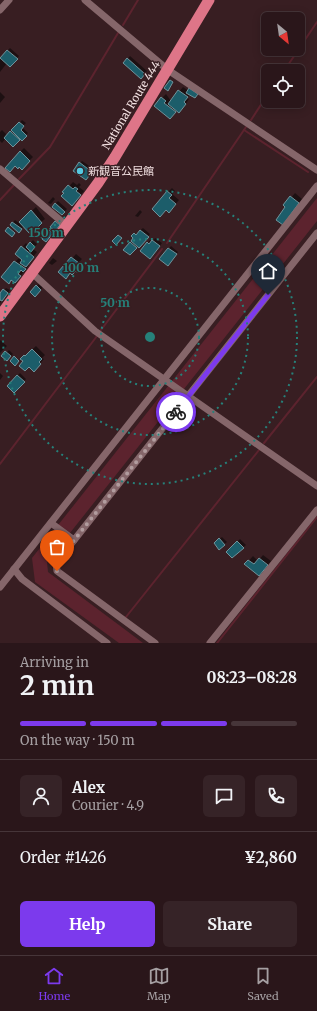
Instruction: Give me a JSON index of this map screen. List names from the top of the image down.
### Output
{
  "streets": {
    "highway": ["National Route 444"]
  },
  "places": ["新観音公民館"],
  "north": "bottom right",
  "page": {
    "heading": ["2 min", "Arriving in", "08:23–08:28"],
    "panel": [
      "Alex",
      "Courier · 4.9",
      "Order #1426",
      "¥2,860"
    ],
    "bar": "On the way · 150 m",
    "buttons": ["Help", "Share"],
    "tabs": ["Home", "Map", "Saved"]
  },
  "rings": ["150 m", "100 m", "50 m"]
}
